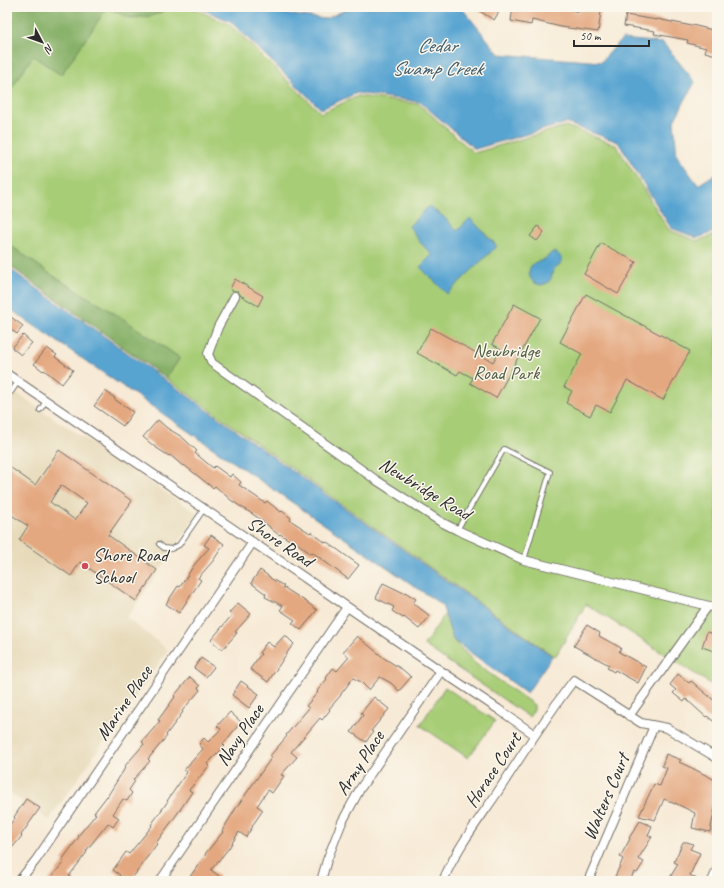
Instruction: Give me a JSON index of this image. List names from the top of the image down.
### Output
{
  "streets": {
    "street": [
      "Newbridge Road",
      "Shore Road",
      "Marine Place",
      "Navy Place",
      "Army Place",
      "Horace Court",
      "Walters Court"
    ]
  },
  "crossings": [
    ["Shore Road", "Marine Place"],
    ["Shore Road", "Navy Place"],
    ["Shore Road", "Army Place"],
    ["Shore Road", "Horace Court"]
  ],
  "water": ["Cedar Swamp Creek"],
  "parks": ["Newbridge Road Park"],
  "places": ["Shore Road School"],
  "scale_bar": "50 m",
  "north": "bottom right"
}
